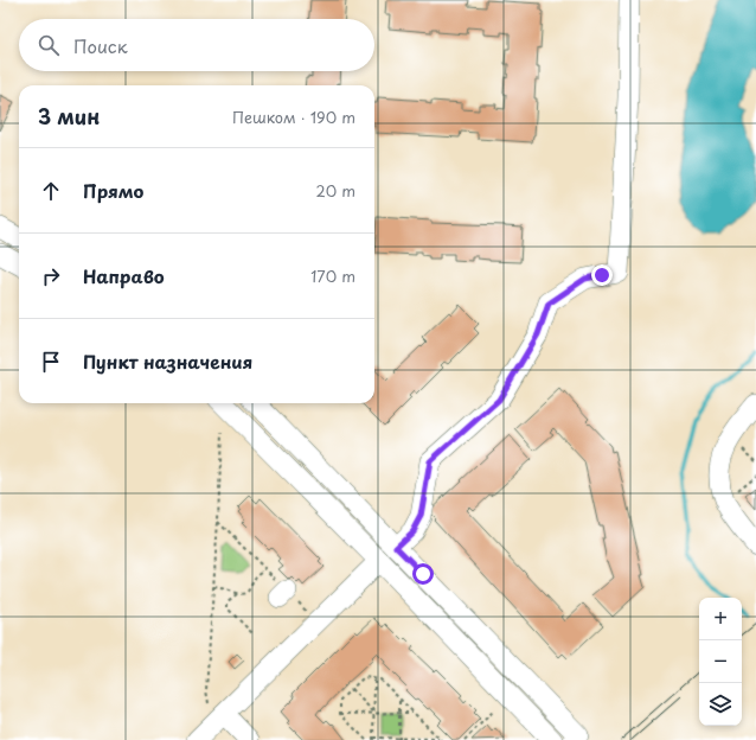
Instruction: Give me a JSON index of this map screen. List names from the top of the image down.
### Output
{
  "page": {
    "search": "Поиск",
    "heading": ["3 мин", "Пешком · 190 m"],
    "list": [
      ["Прямо", "20 m"],
      ["Направо", "170 m"],
      "Пункт назначения"
    ],
    "map_buttons": ["+", "−"]
  }
}
